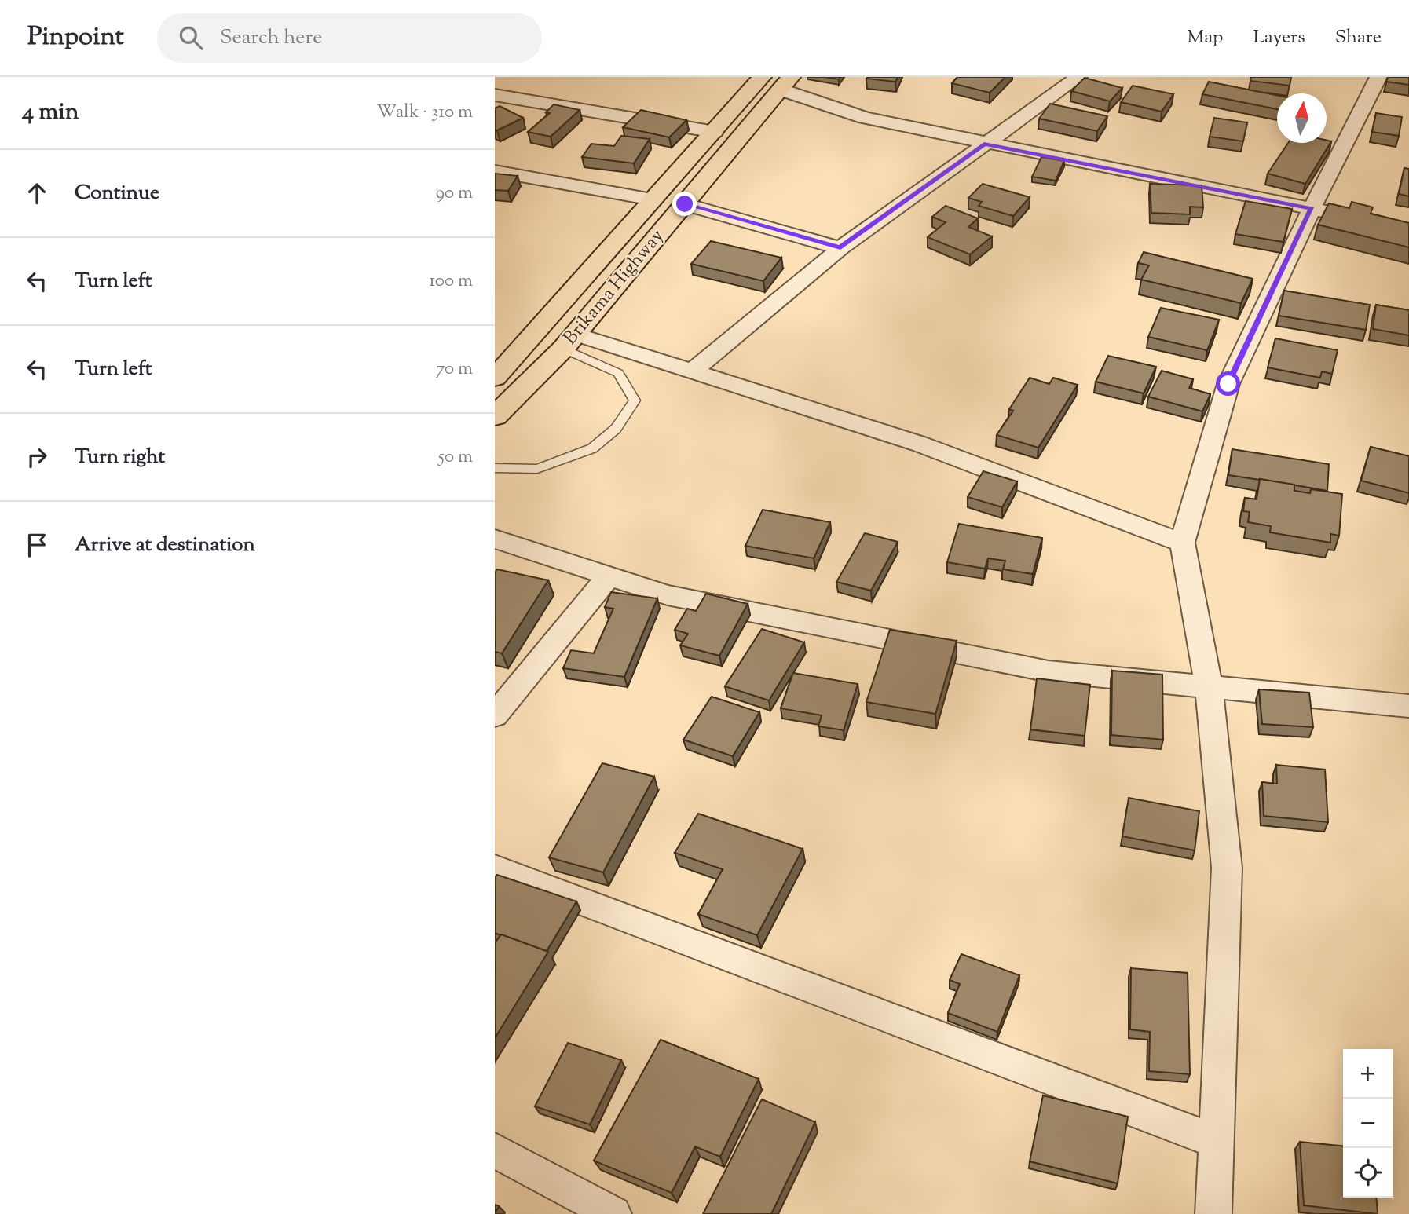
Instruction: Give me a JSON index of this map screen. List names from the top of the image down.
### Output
{
  "streets": {
    "highway": ["Brikama Highway"]
  },
  "north": "top",
  "page": {
    "header": "Pinpoint",
    "search": "Search here",
    "nav": ["Map", "Layers", "Share"],
    "heading": ["4 min", "Walk · 310 m"],
    "list": [
      ["Continue", "90 m"],
      ["Turn left", "100 m"],
      ["Turn left", "70 m"],
      ["Turn right", "50 m"],
      "Arrive at destination"
    ],
    "map_buttons": ["+", "−"]
  }
}
